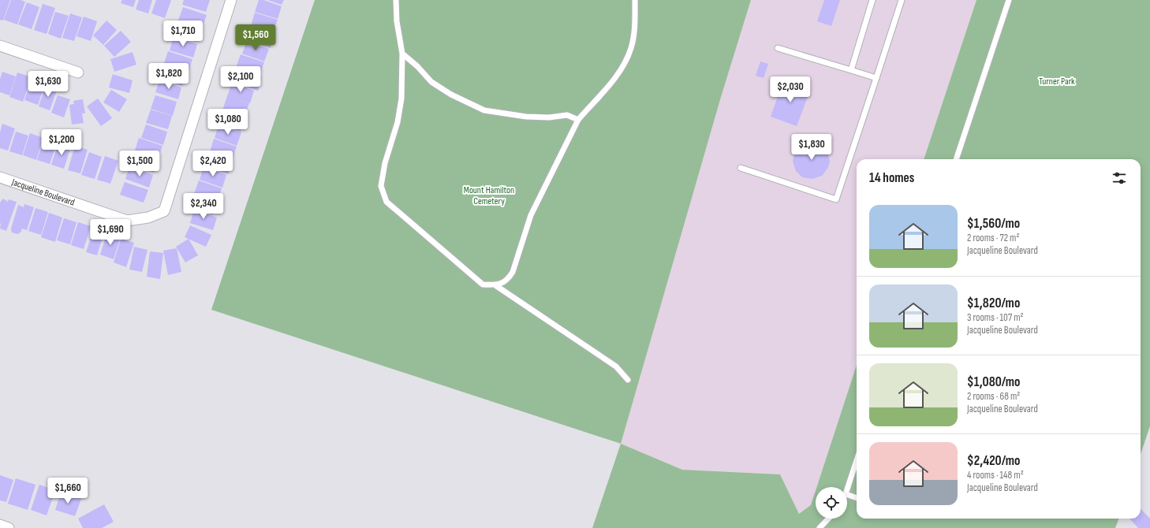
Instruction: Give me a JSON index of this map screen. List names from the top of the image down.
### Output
{
  "streets": {
    "street": ["Jacqueline Boulevard"]
  },
  "parks": ["Turner Park", "Mount Hamilton Cemetery"],
  "page": {
    "price": [
      "$1,710",
      "$1,560",
      "$1,820",
      "$2,100",
      "$1,630",
      "$2,030",
      "$1,080",
      "$1,200",
      "$1,830",
      "$1,500",
      "$2,420",
      "$2,340",
      "$1,690",
      "$1,660"
    ],
    "heading": "14 homes",
    "list": [
      {
        "name": "$1,560/mo",
        "note": "2 rooms · 72 m² · Jacqueline Boulevard"
      },
      {
        "name": "$1,820/mo",
        "note": "3 rooms · 107 m² · Jacqueline Boulevard"
      },
      {
        "name": "$1,080/mo",
        "note": "2 rooms · 68 m² · Jacqueline Boulevard"
      },
      {
        "name": "$2,420/mo",
        "note": "4 rooms · 148 m² · Jacqueline Boulevard"
      }
    ]
  }
}
